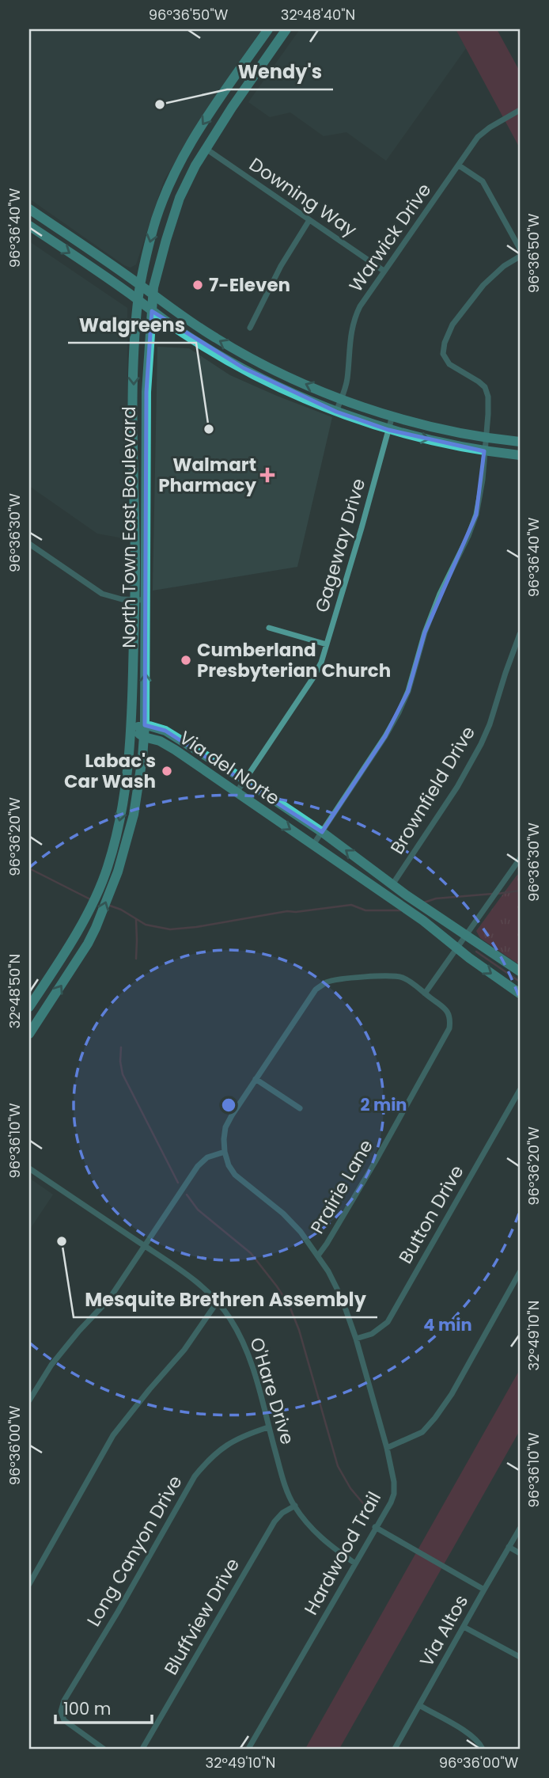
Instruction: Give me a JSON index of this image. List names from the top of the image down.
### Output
{
  "streets": {
    "main road": ["North Town East Boulevard", "Via del Norte"],
    "street": [
      "Downing Way",
      "Warwick Drive",
      "Gageway Drive",
      "Brownfield Drive",
      "Prairie Lane",
      "Button Drive",
      "O'Hare Drive",
      "Long Canyon Drive",
      "Hardwood Trail",
      "Bluffview Drive",
      "Via Altos"
    ]
  },
  "crossings": [
    ["Downing Way", "Warwick Drive"],
    ["Downing Way", "North Town East Boulevard"],
    ["North Town East Boulevard", "Via del Norte"],
    ["Gageway Drive", "Via del Norte"],
    ["Via del Norte", "Brownfield Drive"],
    ["Prairie Lane", "Hardwood Trail"],
    ["Button Drive", "Hardwood Trail"],
    ["O'Hare Drive", "Long Canyon Drive"],
    ["O'Hare Drive", "Hardwood Trail"],
    ["O'Hare Drive", "Bluffview Drive"]
  ],
  "places": {
    "other": [
      "Wendy's",
      "7-Eleven",
      "Walgreens",
      "Cumberland Presbyterian Church",
      "Labac's Car Wash",
      "Mesquite Brethren Assembly"
    ],
    "health": ["Walmart Pharmacy"]
  },
  "scale_bar": "100 m",
  "coordinates": [
    "96°36'50\"W",
    "32°48'40\"N",
    "96°36'40\"W",
    "96°36'30\"W",
    "96°36'20\"W",
    "32°48'50\"N",
    "96°36'10\"W",
    "32°49'10\"N",
    "96°36'00\"W"
  ],
  "rings": ["2 min", "4 min"]
}
